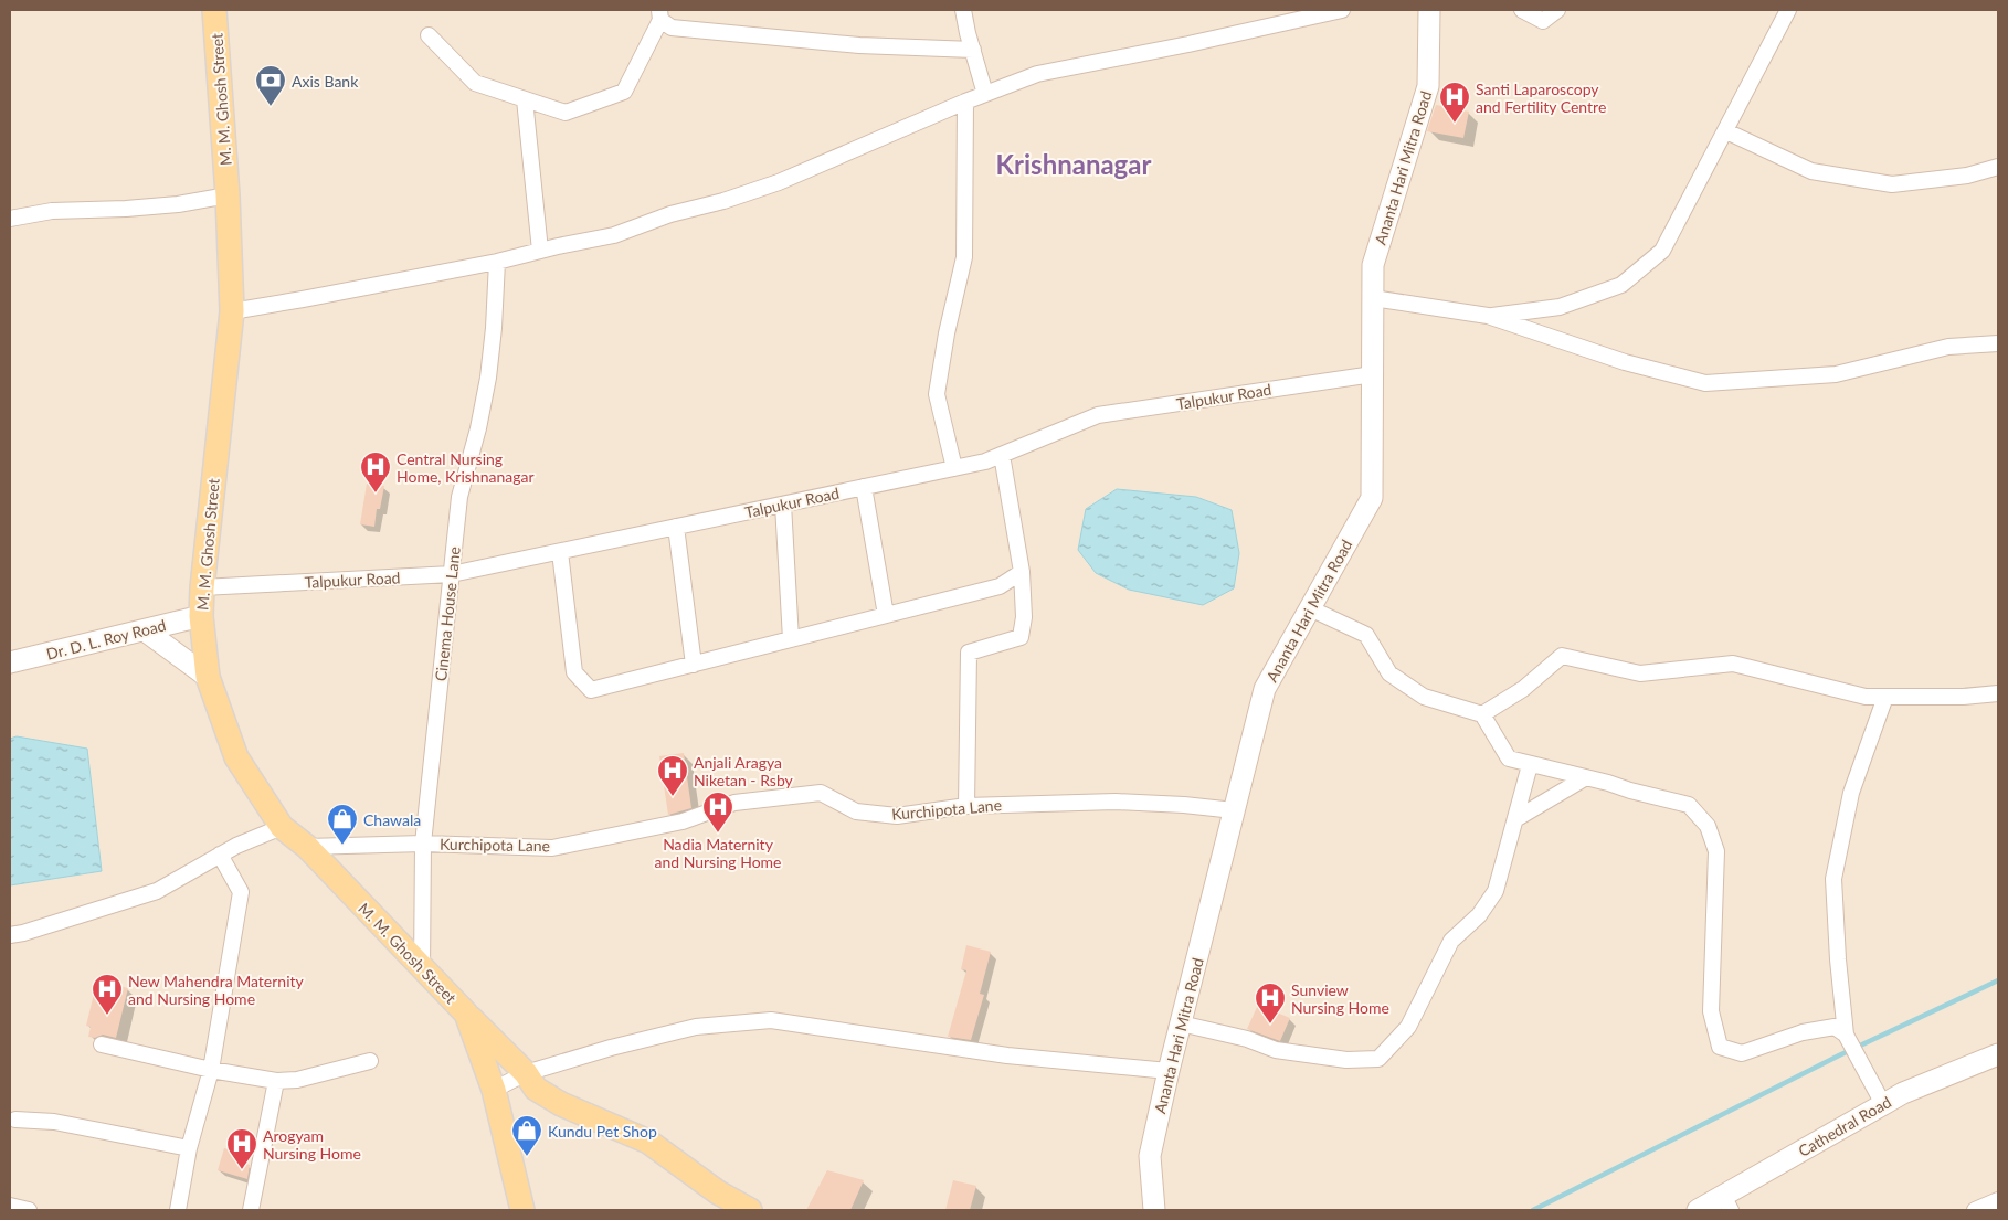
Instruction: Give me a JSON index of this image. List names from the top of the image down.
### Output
{
  "streets": {
    "main road": [
      "M. M. Ghosh Street",
      "Ananta Hari Mitra Road",
      "Dr. D. L. Roy Road",
      "Cathedral Road"
    ],
    "street": ["Talpukur Road", "Cinema House Lane", "Kurchipota Lane"]
  },
  "crossings": [
    ["M. M. Ghosh Street", "Talpukur Road"],
    ["M. M. Ghosh Street", "Cinema House Lane"],
    ["M. M. Ghosh Street", "Dr. D. L. Roy Road"],
    ["M. M. Ghosh Street", "Kurchipota Lane"],
    ["Ananta Hari Mitra Road", "Talpukur Road"],
    ["Ananta Hari Mitra Road", "Kurchipota Lane"],
    ["Talpukur Road", "Cinema House Lane"],
    ["Cinema House Lane", "Kurchipota Lane"]
  ],
  "districts": ["Krishnanagar"],
  "places": {
    "bank": ["Axis Bank"],
    "hospital": [
      "Santi Laparoscopy and Fertility Centre",
      "Central Nursing Home, Krishnanagar",
      "Anjali Aragya Niketan - Rsby",
      "Nadia Maternity and Nursing Home",
      "New Mahendra Maternity and Nursing Home",
      "Sunview Nursing Home",
      "Arogyam Nursing Home"
    ],
    "shop": ["Chawala", "Kundu Pet Shop"]
  }
}
